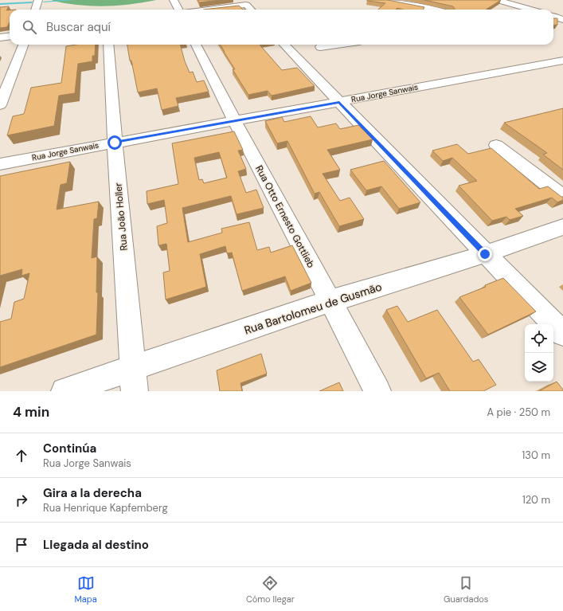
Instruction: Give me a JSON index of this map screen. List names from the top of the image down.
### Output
{
  "streets": {
    "street": [
      "Rua Jorge Sanwais",
      "Rua João Holler",
      "Rua Otto Ernesto Gottlieb",
      "Rua Bartolomeu de Gusmão"
    ]
  },
  "crossings": [
    ["Rua Jorge Sanwais", "Rua João Holler"],
    ["Rua Jorge Sanwais", "Rua Otto Ernesto Gottlieb"],
    ["Rua João Holler", "Rua Bartolomeu de Gusmão"],
    ["Rua Otto Ernesto Gottlieb", "Rua Bartolomeu de Gusmão"]
  ],
  "page": {
    "search": "Buscar aquí",
    "heading": ["4 min", "A pie · 250 m"],
    "list": [
      ["Continúa", "Rua Jorge Sanwais", "130 m"],
      ["Gira a la derecha", "Rua Henrique Kapfemberg", "120 m"],
      "Llegada al destino"
    ],
    "nav": ["Mapa", "Cómo llegar", "Guardados"]
  }
}
